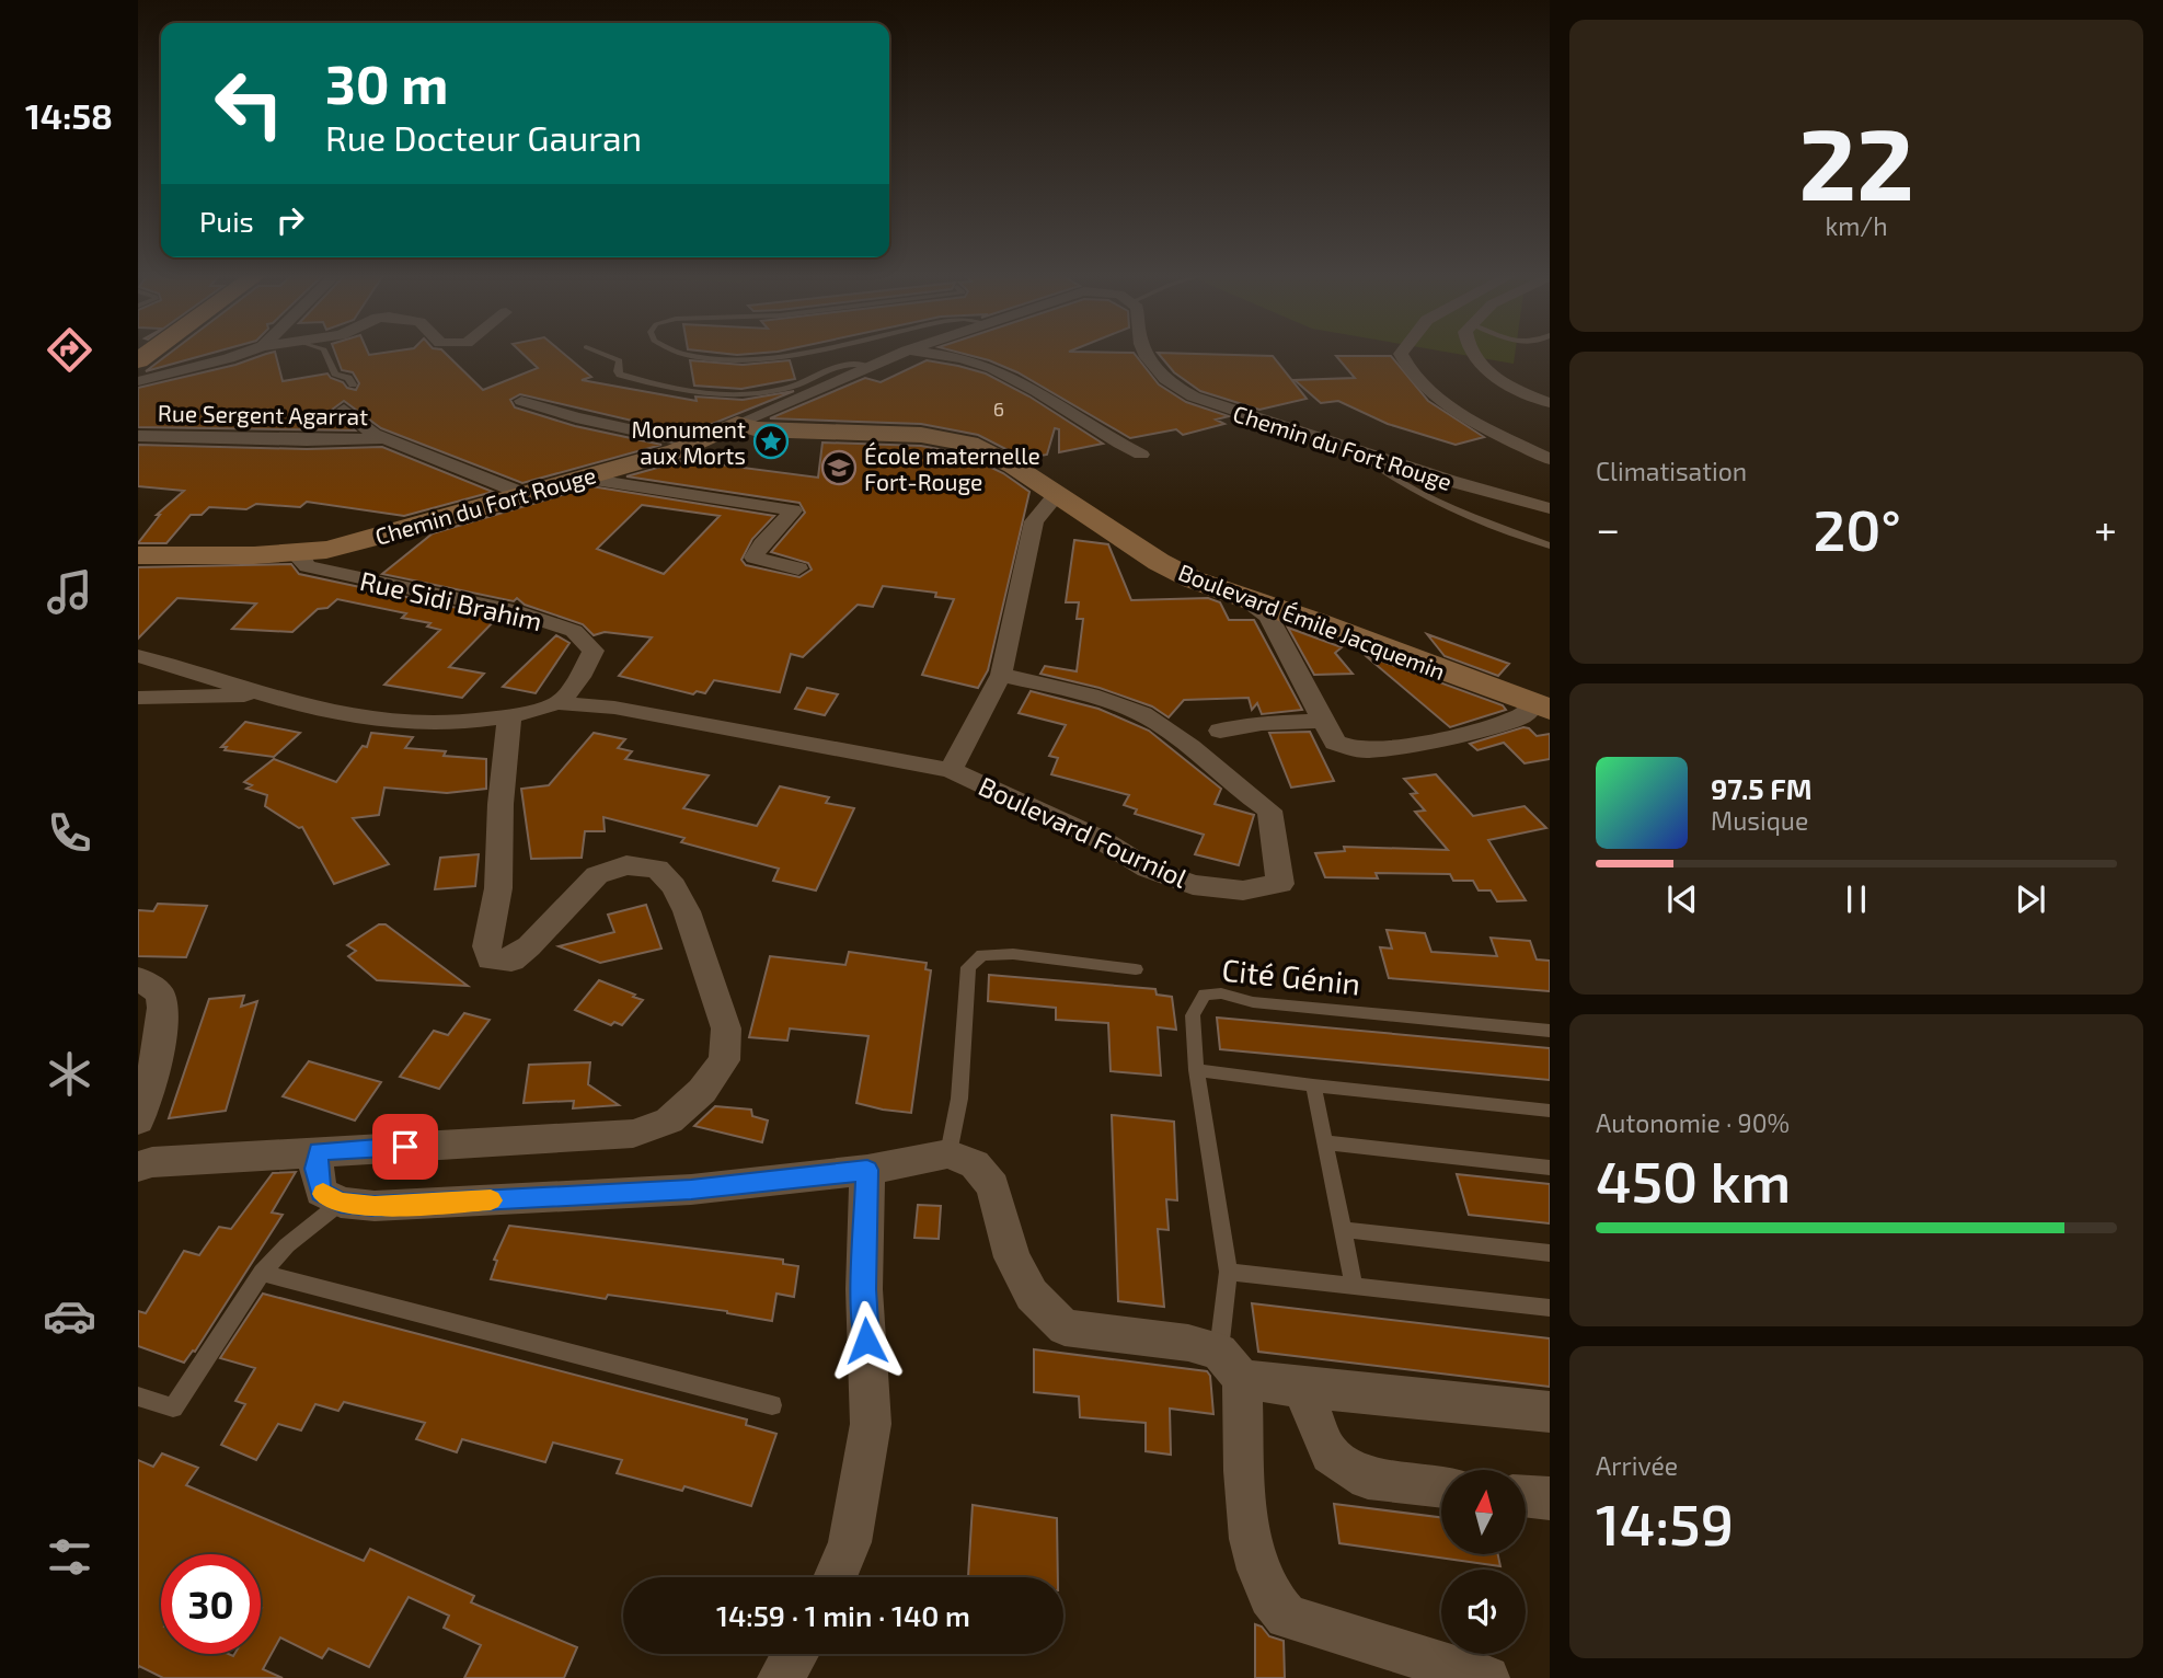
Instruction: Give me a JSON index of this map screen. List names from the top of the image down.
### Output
{
  "streets": {
    "main road": ["Chemin du Fort Rouge", "Boulevard Émile Jacquemin"],
    "street": ["Rue Sergent Agarrat", "Rue Sidi Brahim", "Boulevard Fourniol"],
    "lane": ["Cité Génin"]
  },
  "crossings": [
    ["Chemin du Fort Rouge", "Rue Sidi Brahim"],
    ["Chemin du Fort Rouge", "Boulevard Émile Jacquemin"],
    ["Rue Sidi Brahim", "Boulevard Fourniol"]
  ],
  "places": {
    "place": ["Monument aux Morts"],
    "school or university": ["École maternelle Fort-Rouge"]
  },
  "house_numbers": ["6"],
  "north": "top",
  "page": {
    "tabs": "14:58",
    "tile": [
      ["22", "km/h"],
      "Climatisation",
      ["Autonomie · 90%", "450 km"],
      ["Arrivée", "14:59"]
    ],
    "turn": ["30 m", "Rue Docteur Gauran"],
    "then": "Puis",
    "heat": ["−", "20°", "+"],
    "song": ["97.5 FM", "Musique"],
    "limit": "30",
    "trip": "14:59 · 1 min · 140 m"
  }
}
